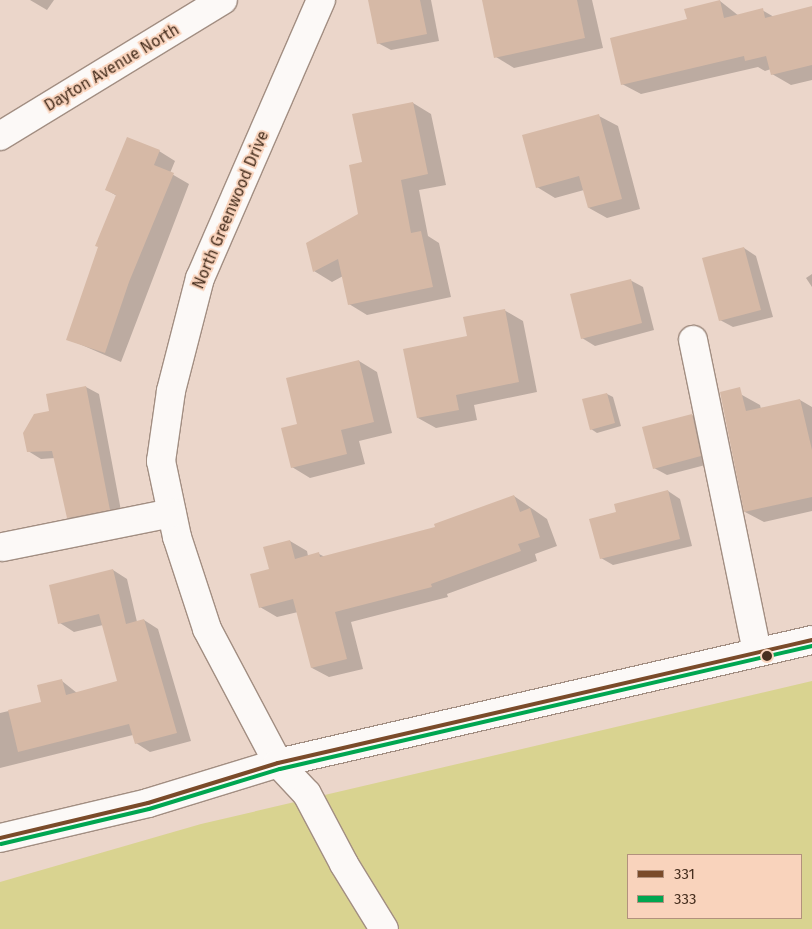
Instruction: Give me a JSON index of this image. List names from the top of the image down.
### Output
{
  "streets": {
    "street": ["Dayton Avenue North", "North Greenwood Drive"]
  },
  "lines": ["transit line 331", "transit line 333"],
  "legend": ["331", "333"]
}
